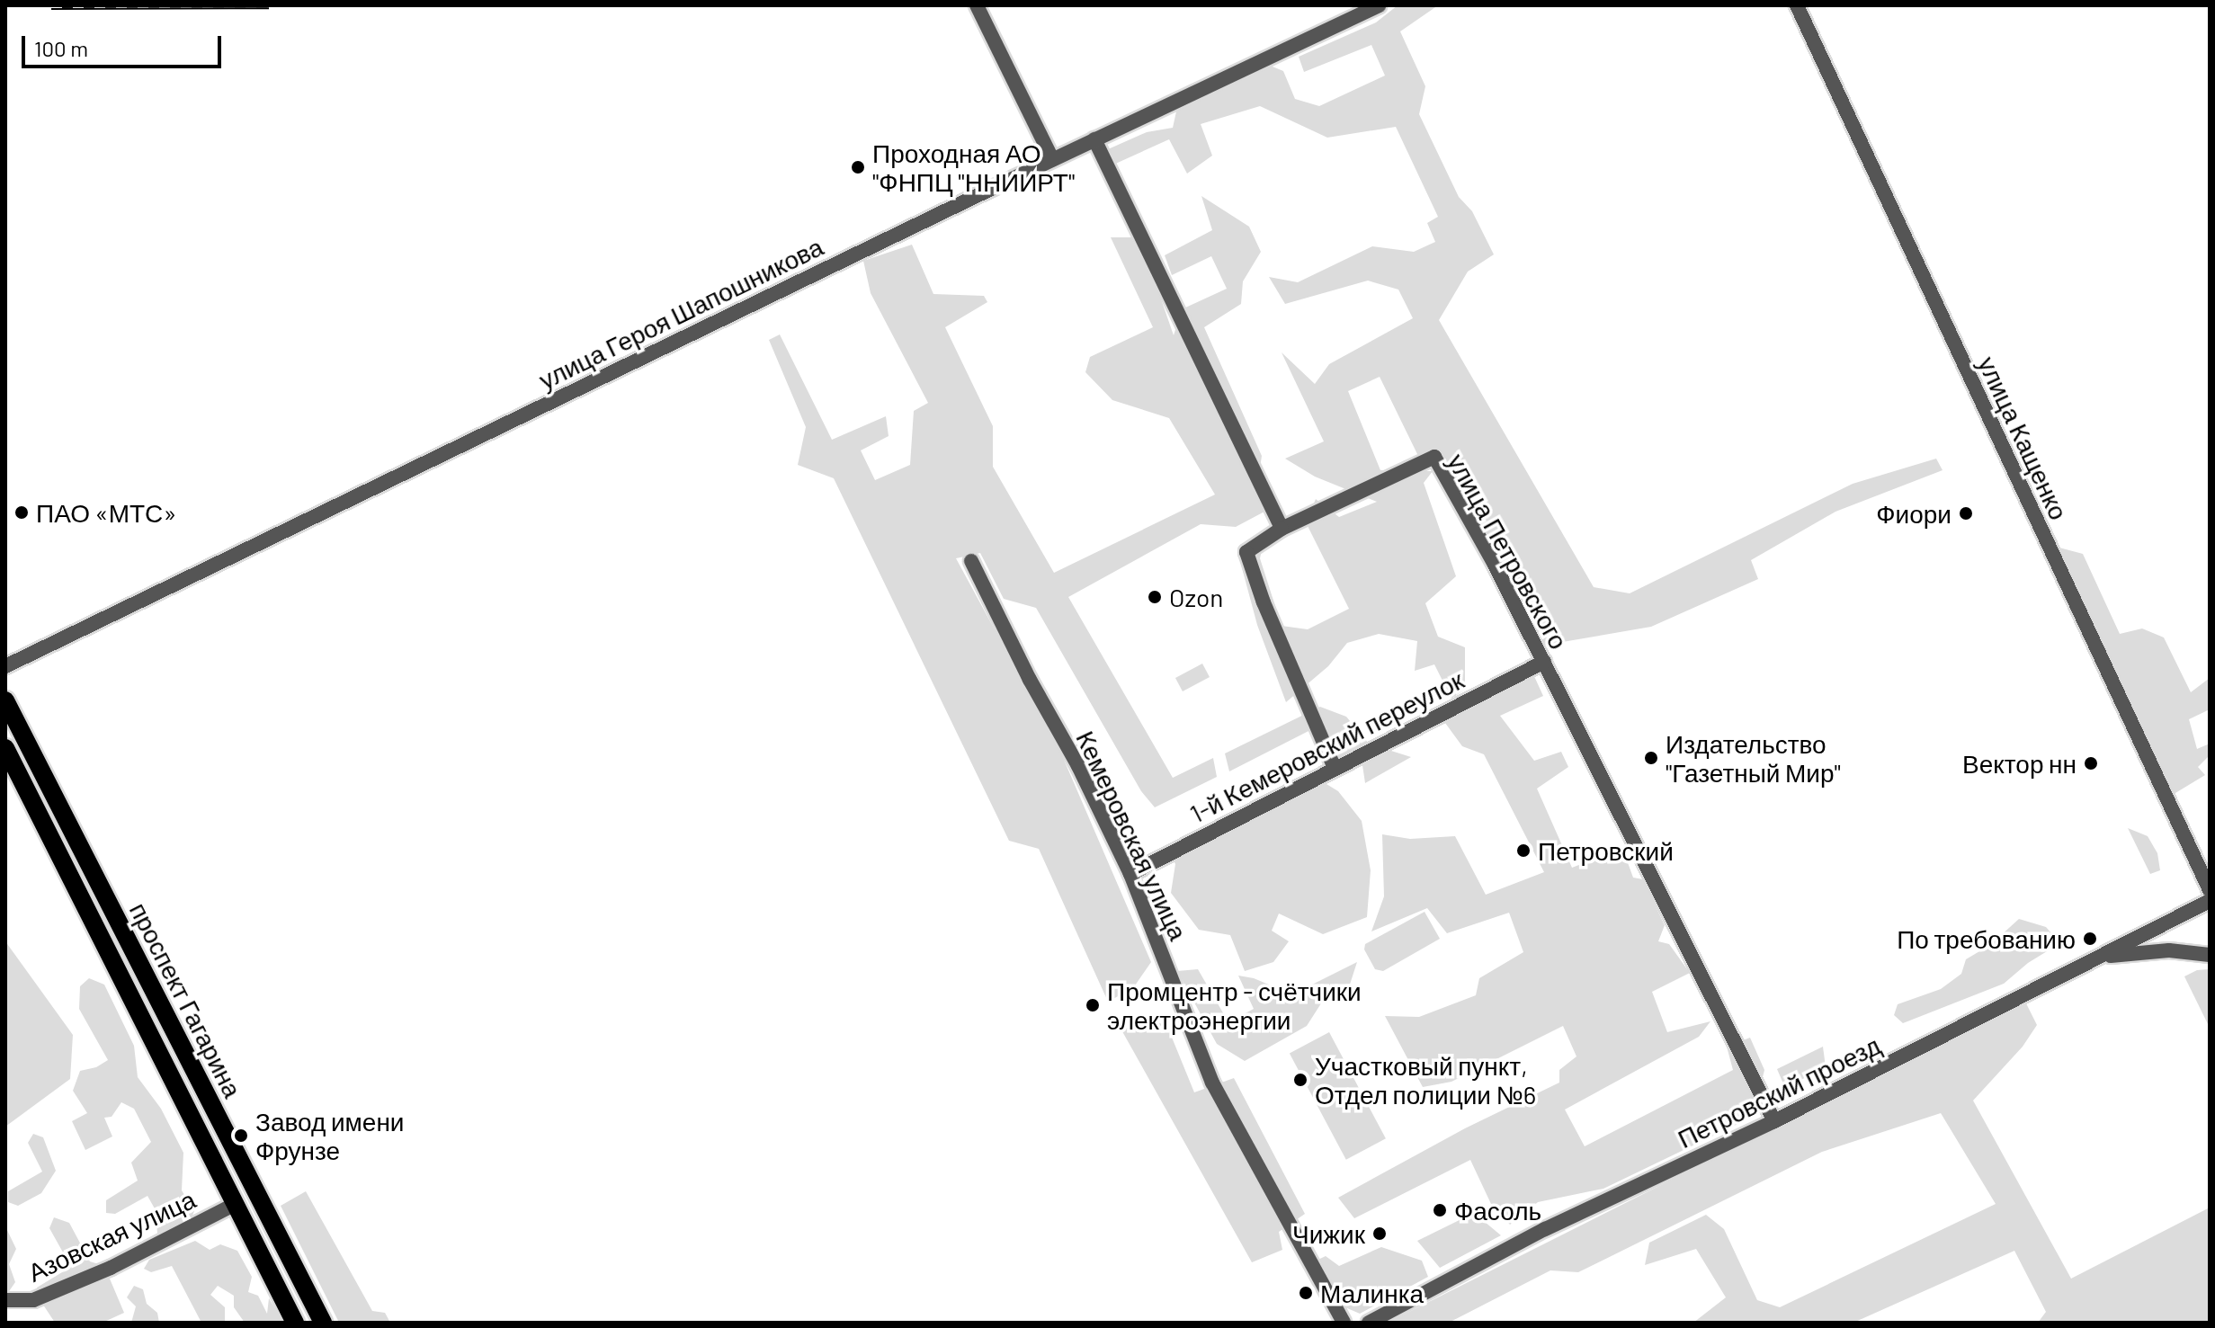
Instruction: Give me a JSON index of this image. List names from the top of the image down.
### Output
{
  "streets": {
    "main road": ["проспект Гагарина"],
    "street": [
      "улица Героя Шапошникова",
      "улица Кащенко",
      "улица Петровского",
      "1-й Кемеровский переулок",
      "Кемеровская улица",
      "Петровский проезд",
      "Азовская улица"
    ]
  },
  "crossings": [
    ["улица Петровского", "1-й Кемеровский переулок"],
    ["улица Петровского", "Петровский проезд"],
    ["1-й Кемеровский переулок", "Кемеровская улица"],
    ["проспект Гагарина", "Азовская улица"]
  ],
  "places": [
    "Проходная АО \"ФНПЦ \"ННИИРТ\"",
    "ПАО «МТС»",
    "Фиори",
    "Ozon",
    "Издательство \"Газетный Мир\"",
    "Вектор нн",
    "Петровский",
    "По требованию",
    "Промцентр - счётчики электроэнергии",
    "Участковый пункт, Отдел полиции №6",
    "Завод имени Фрунзе",
    "Фасоль",
    "Чижик",
    "Малинка"
  ],
  "scale_bar": "100 m"
}
